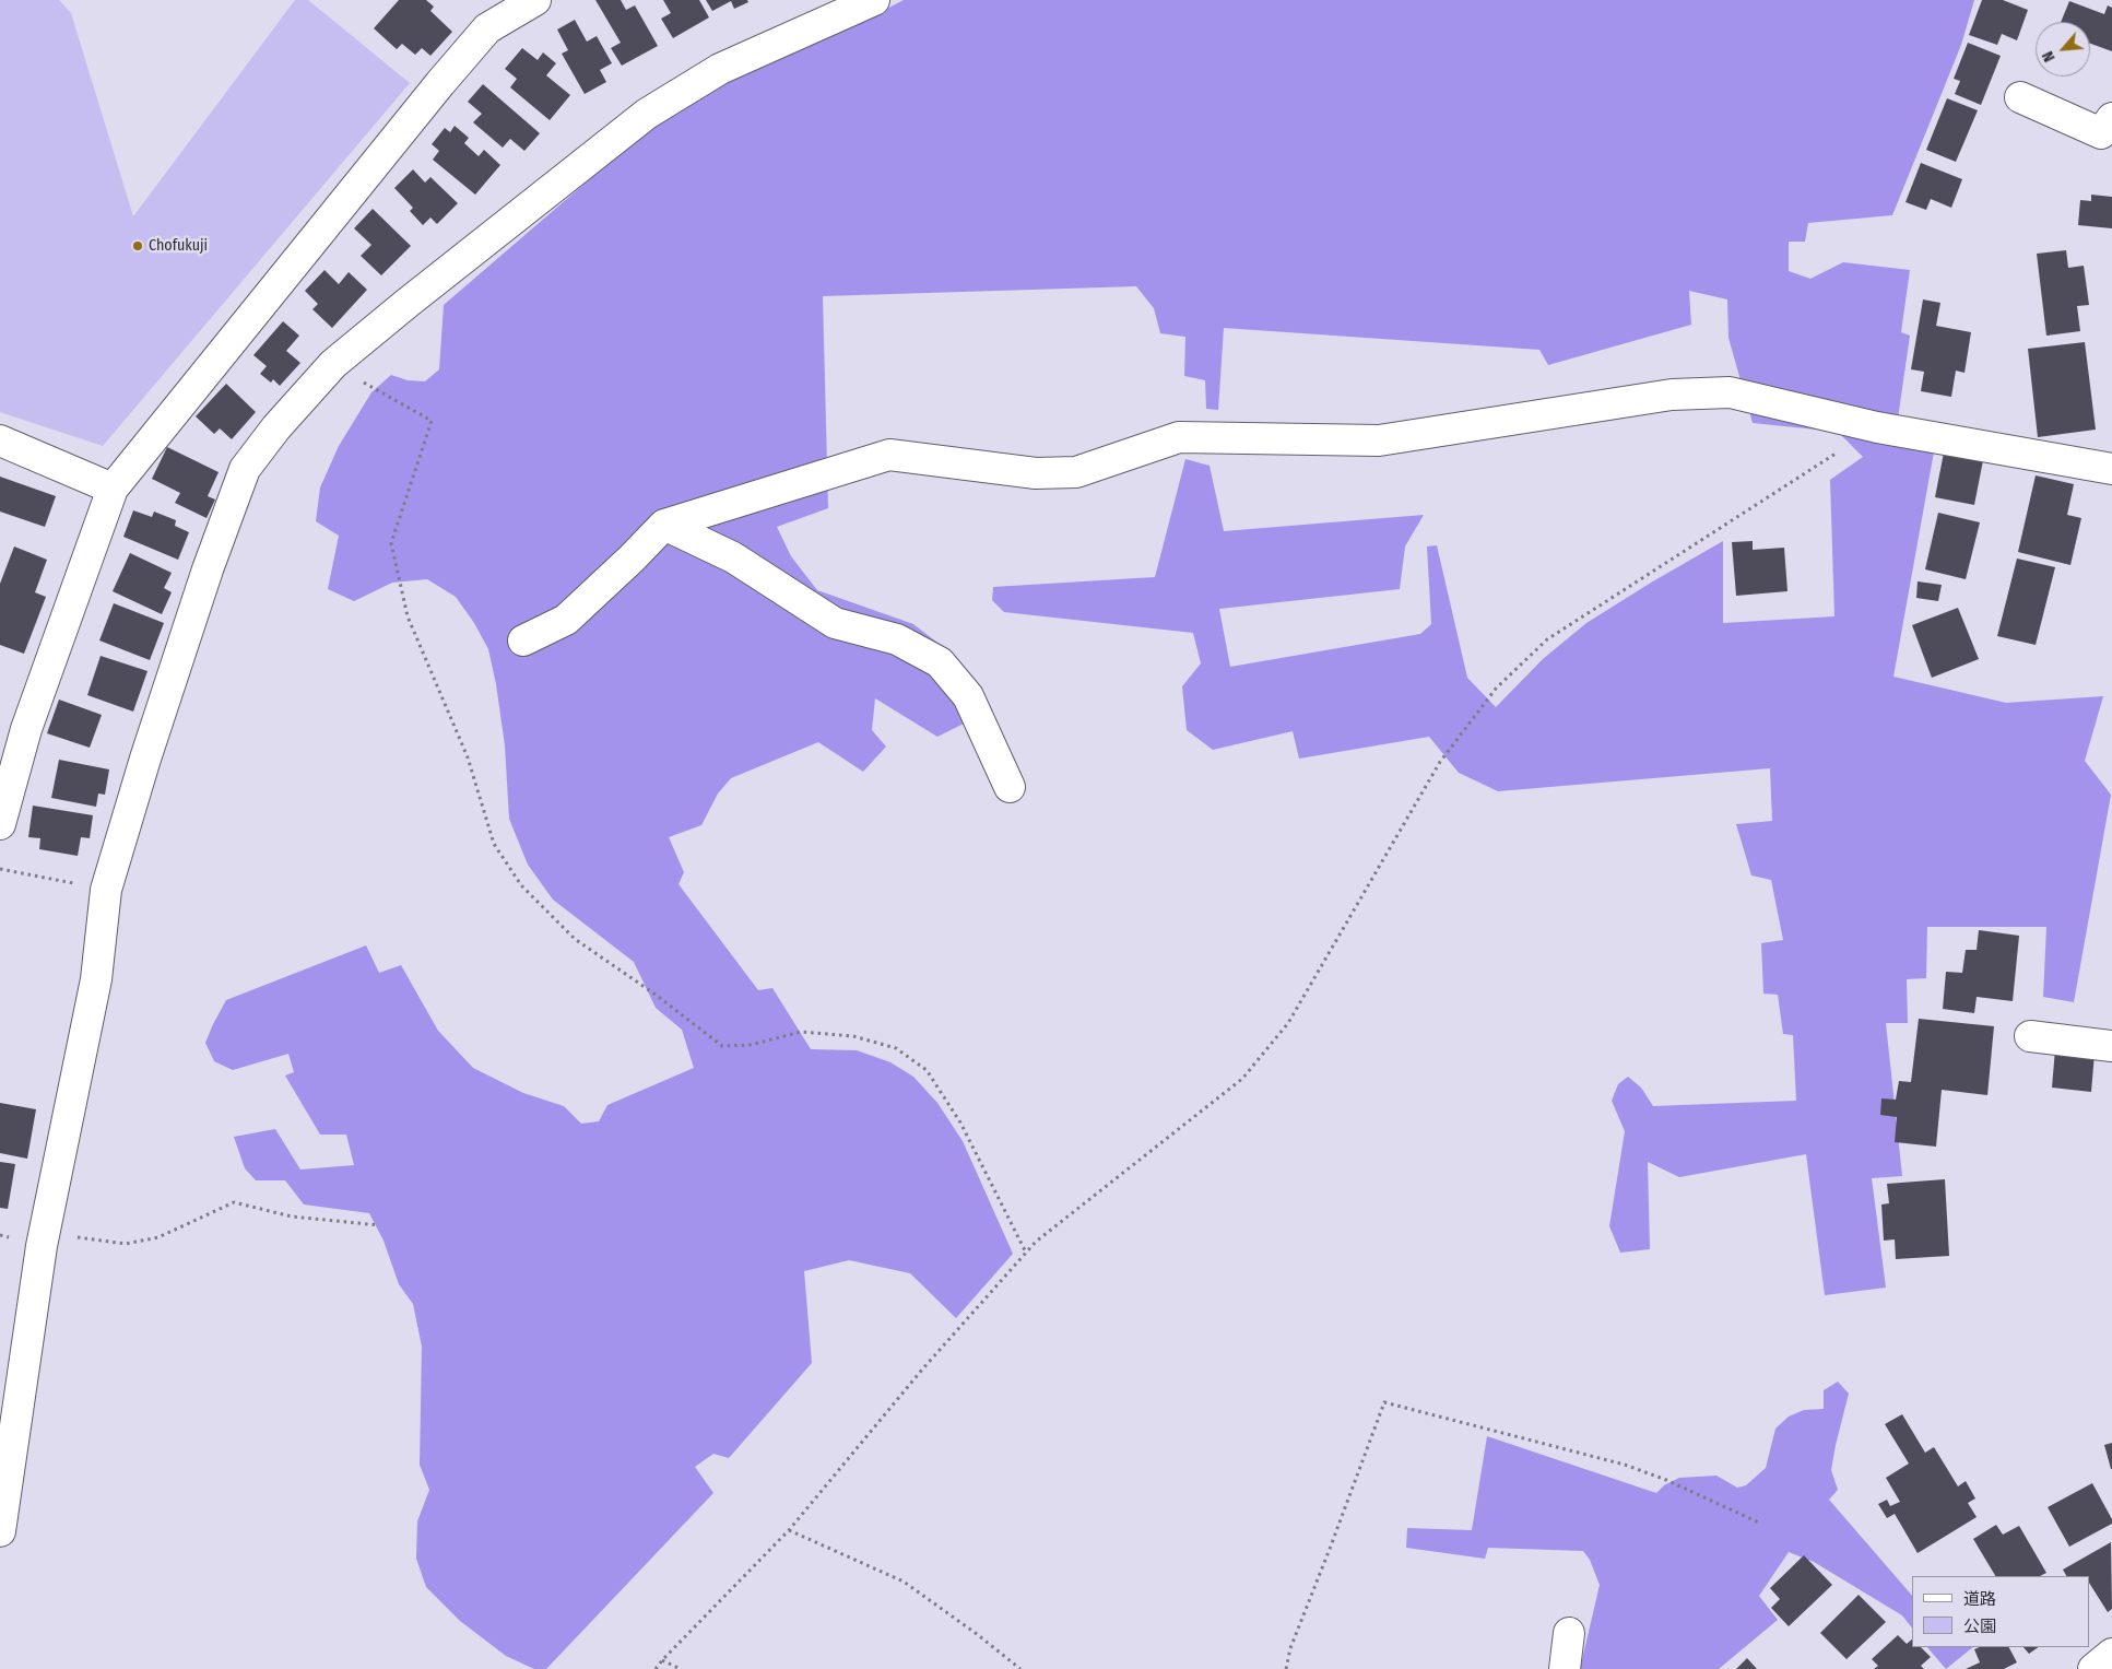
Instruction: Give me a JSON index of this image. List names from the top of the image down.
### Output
{
  "places": ["Chofukuji"],
  "legend": ["道路", "公園"],
  "north": "bottom left"
}
